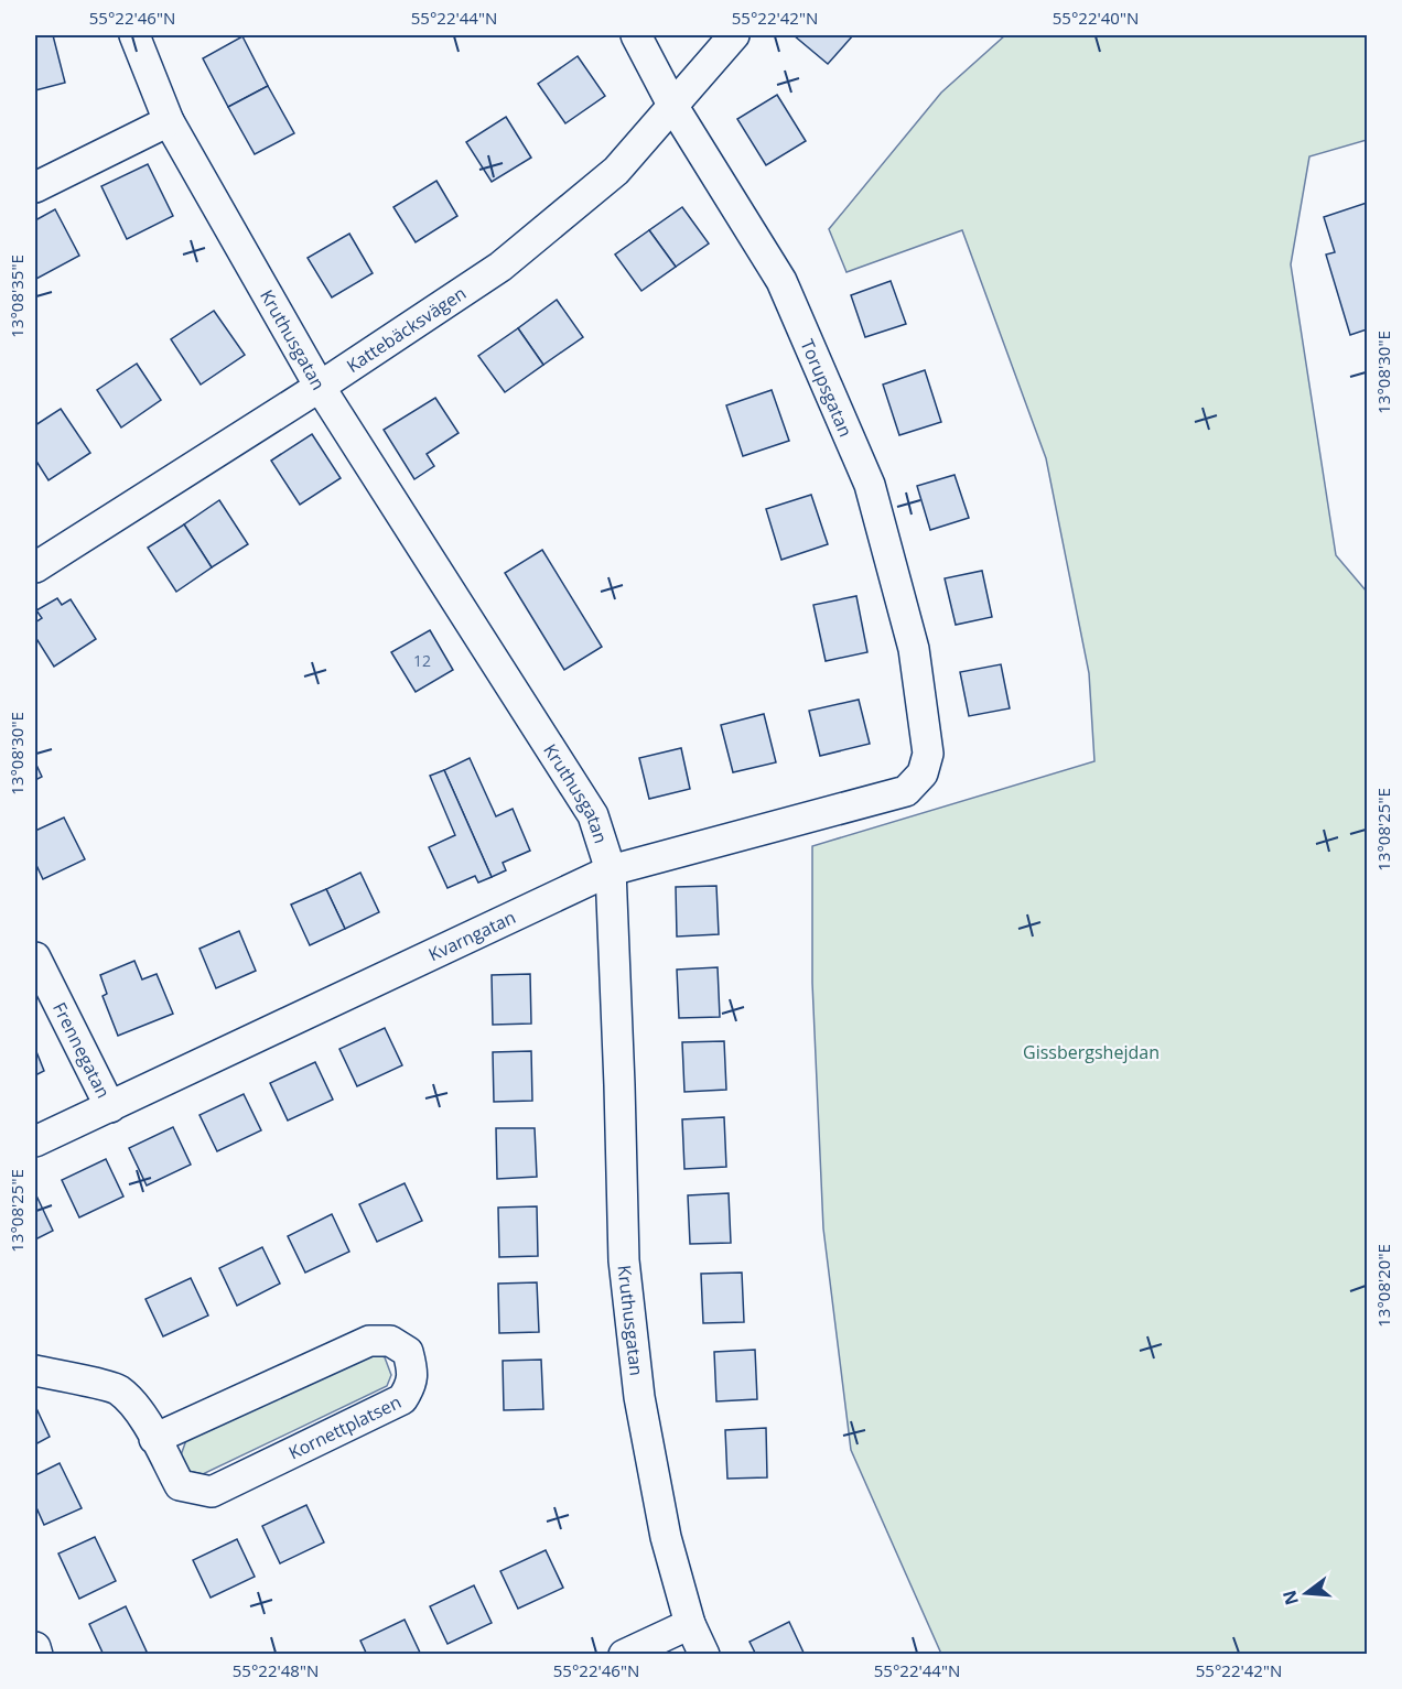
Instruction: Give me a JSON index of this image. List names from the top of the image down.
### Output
{
  "streets": {
    "street": [
      "Kattebäcksvägen",
      "Kruthusgatan",
      "Torupsgatan",
      "Kvarngatan",
      "Frennegatan",
      "Kornettplatsen"
    ]
  },
  "crossings": [
    ["Kattebäcksvägen", "Kruthusgatan"],
    ["Kattebäcksvägen", "Torupsgatan"],
    ["Kruthusgatan", "Kvarngatan"],
    ["Torupsgatan", "Kvarngatan"],
    ["Kvarngatan", "Frennegatan"]
  ],
  "parks": ["Gissbergshejdan"],
  "house_numbers": ["12"],
  "north": "left",
  "coordinates": [
    "55°22'46\"N",
    "55°22'44\"N",
    "55°22'42\"N",
    "55°22'40\"N",
    "13°08'35\"E",
    "13°08'30\"E",
    "13°08'25\"E",
    "13°08'20\"E",
    "55°22'48\"N"
  ]
}
